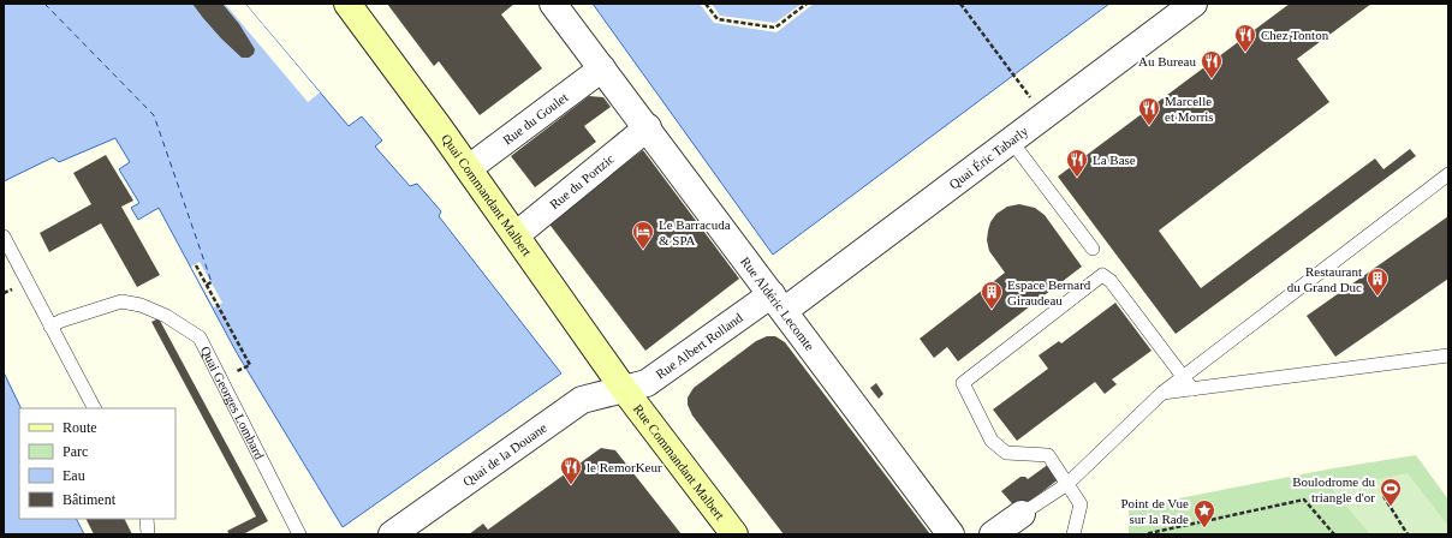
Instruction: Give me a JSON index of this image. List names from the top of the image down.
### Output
{
  "streets": {
    "street": [
      "Rue du Goulet",
      "Quai Éric Tabarly",
      "Rue du Portzic",
      "Quai Commandant Malbert",
      "Rue Aldéric Lecomte",
      "Rue Albert Rolland",
      "Quai de la Douane",
      "Rue Commandant Malbert"
    ],
    "lane": ["Quai Georges Lombard"]
  },
  "crossings": [
    ["Rue du Goulet", "Quai Commandant Malbert"],
    ["Rue du Goulet", "Rue Aldéric Lecomte"],
    ["Quai Éric Tabarly", "Rue Aldéric Lecomte"],
    ["Quai Éric Tabarly", "Rue Albert Rolland"],
    ["Rue du Portzic", "Quai Commandant Malbert"],
    ["Rue du Portzic", "Rue Aldéric Lecomte"],
    ["Quai Commandant Malbert", "Rue Albert Rolland"],
    ["Quai Commandant Malbert", "Quai de la Douane"],
    ["Quai Commandant Malbert", "Rue Commandant Malbert"],
    ["Rue Aldéric Lecomte", "Rue Albert Rolland"],
    ["Rue Albert Rolland", "Quai de la Douane"],
    ["Rue Albert Rolland", "Rue Commandant Malbert"],
    ["Quai de la Douane", "Rue Commandant Malbert"]
  ],
  "places": {
    "restaurant": [
      "Chez Tonton",
      "Au Bureau",
      "Marcelle et Morris",
      "La Base",
      "le RemorKeur"
    ],
    "hotel": ["Le Barracuda & SPA"],
    "building": ["Restaurant du Grand Duc", "Espace Bernard Giraudeau"],
    "sports": ["Boulodrome du triangle d'or"],
    "place": ["Point de Vue sur la Rade"]
  },
  "legend": [
    "Route",
    "Parc",
    "Eau",
    "Bâtiment"
  ]
}
